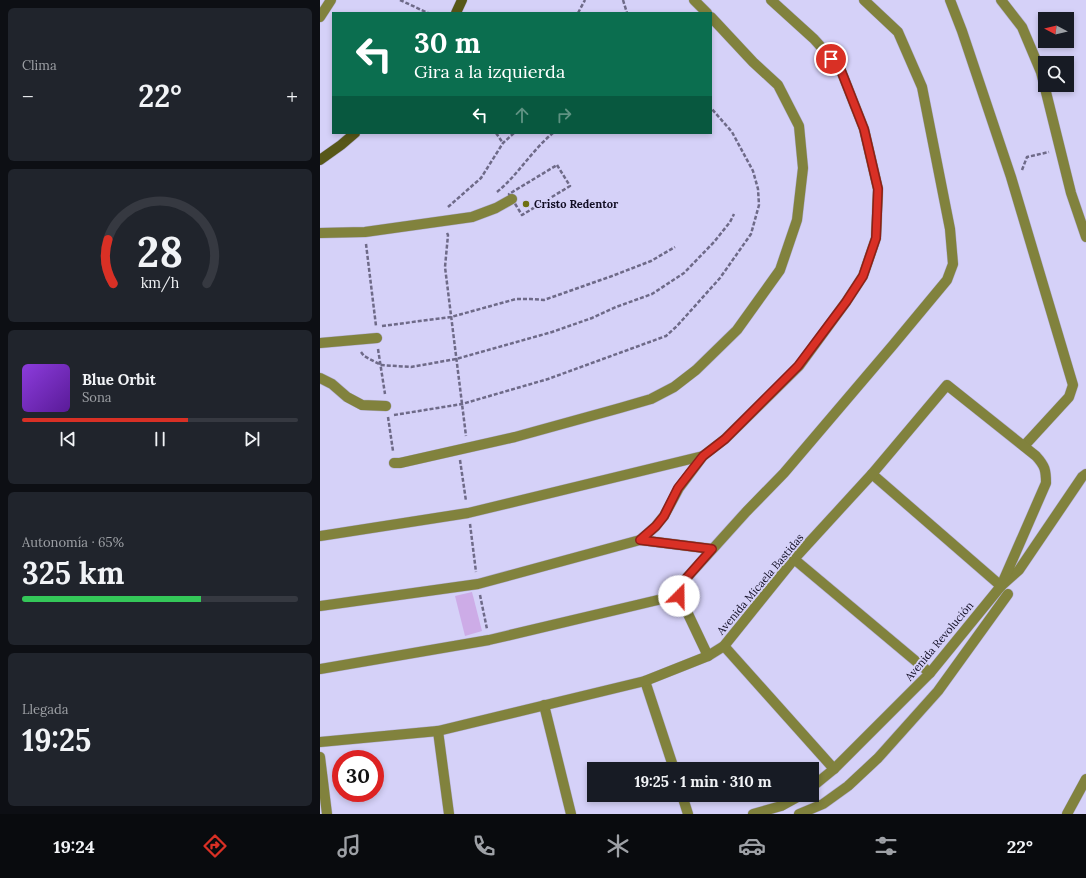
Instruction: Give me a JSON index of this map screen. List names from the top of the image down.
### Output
{
  "streets": {
    "street": ["Avenida Micaela Bastidas", "Avenida Revolución"]
  },
  "crossings": [
    ["Avenida Micaela Bastidas", "Avenida Revolución"]
  ],
  "places": ["Cristo Redentor"],
  "north": "left",
  "page": {
    "tile": [
      "Clima",
      ["Autonomía · 65%", "325 km"],
      ["Llegada", "19:25"]
    ],
    "turn": ["30 m", "Gira a la izquierda"],
    "heat": ["−", "22°", "+"],
    "song": ["Blue Orbit", "Sona"],
    "limit": "30",
    "trip": "19:25 · 1 min · 310 m",
    "tabs": ["19:24", "22°"],
    "gauge": ["28", "km/h"]
  }
}
